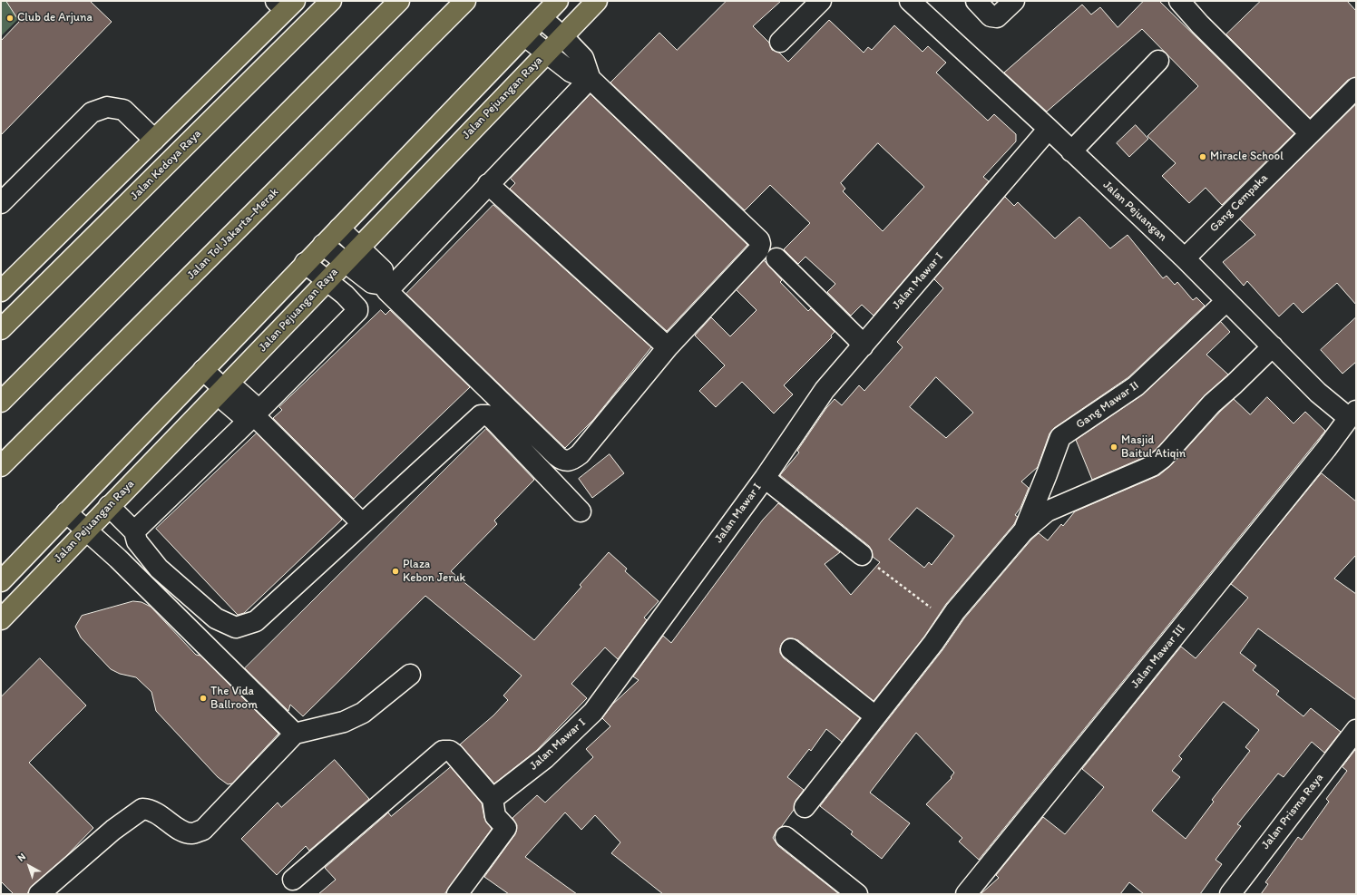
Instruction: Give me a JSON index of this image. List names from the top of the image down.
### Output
{
  "streets": {
    "main road": ["Jalan Pejuangan Raya", "Jalan Kedoya Raya", "Jalan Tol Jakarta–Merak"],
    "street": [
      "Gang Cempaka",
      "Jalan Pejuangan",
      "Jalan Mawar I",
      "Gang Mawar II",
      "Jalan Mawar III",
      "Jalan Prisma Raya"
    ]
  },
  "crossings": [
    ["Gang Cempaka", "Jalan Pejuangan"],
    ["Jalan Pejuangan", "Jalan Mawar I"],
    ["Jalan Pejuangan", "Gang Mawar II"],
    ["Jalan Pejuangan", "Jalan Mawar III"]
  ],
  "places": [
    "Club de Arjuna",
    "Miracle School",
    "Masjid Baitul Atiqin",
    "Plaza Kebon Jeruk",
    "The Vida Ballroom"
  ],
  "north": "top left"
}
